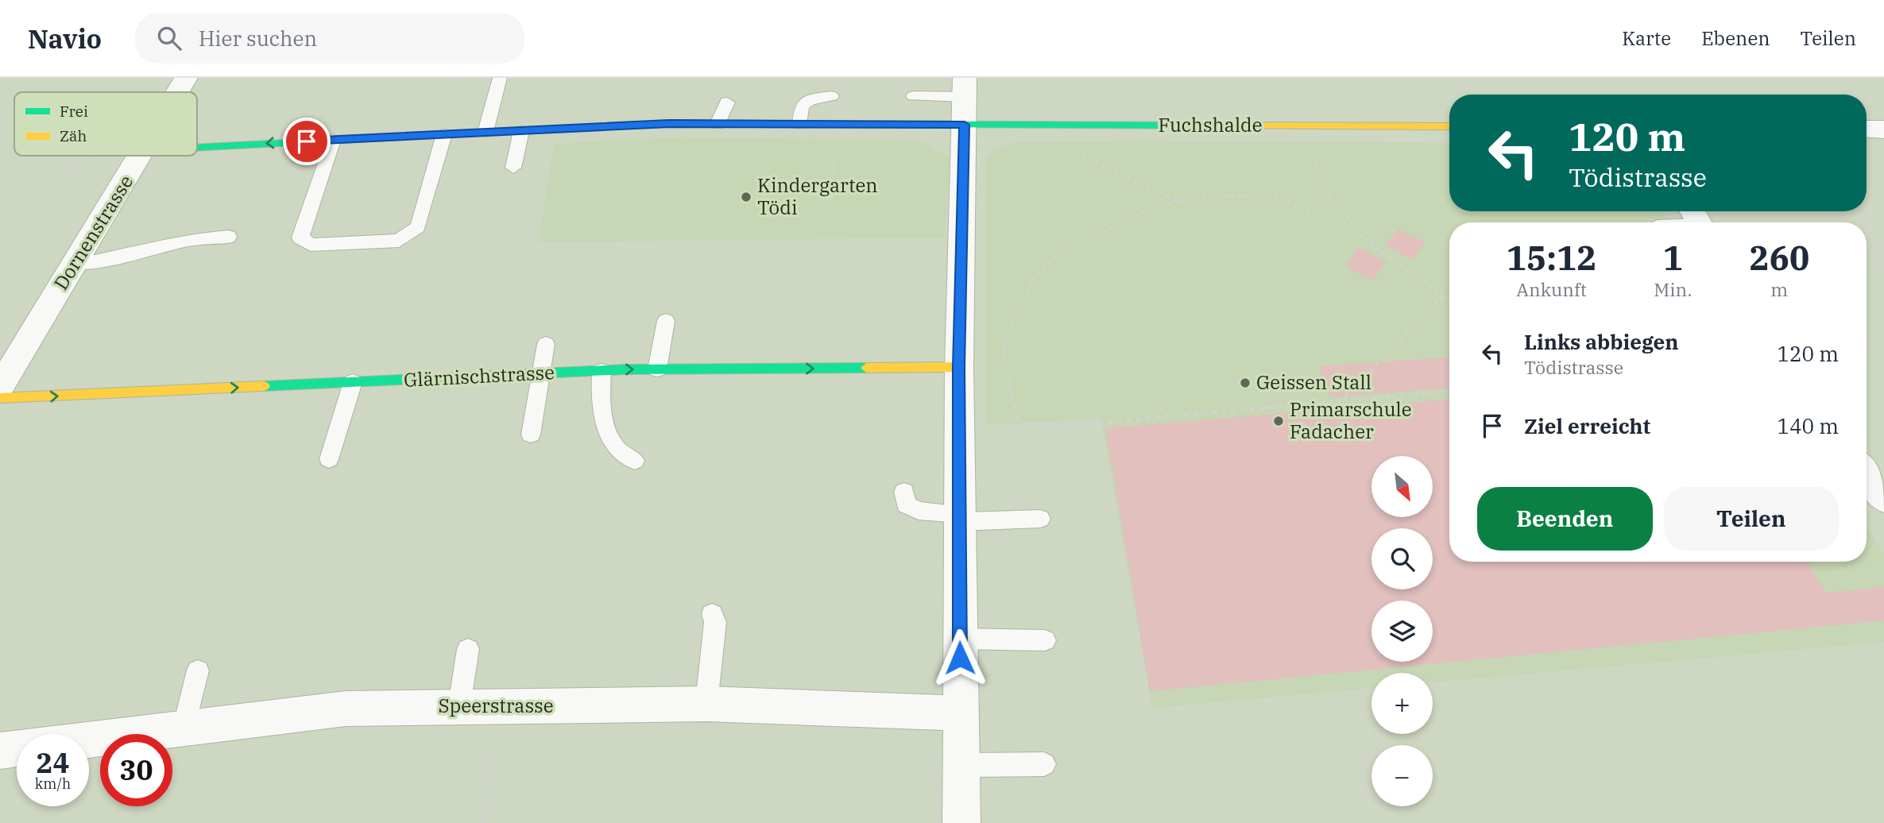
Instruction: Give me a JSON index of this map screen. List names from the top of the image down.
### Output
{
  "streets": {
    "street": [
      "Fuchshalde",
      "Dornenstrasse",
      "Glärnischstrasse",
      "Speerstrasse"
    ]
  },
  "one_way": ["Glärnischstrasse"],
  "places": ["Kindergarten Tödi", "Geissen Stall", "Primarschule Fadacher"],
  "legend": ["Frei", "Zäh"],
  "north": "bottom right",
  "page": {
    "header": "Navio",
    "search": "Hier suchen",
    "nav": ["Karte", "Ebenen", "Teilen"],
    "turn": ["120 m", "Tödistrasse"],
    "eta": [
      "15:12",
      "Ankunft",
      "1",
      "Min.",
      "260",
      "m"
    ],
    "list": [
      {
        "name": "Links abbiegen",
        "note": "Tödistrasse",
        "value": "120 m"
      },
      {
        "name": "Ziel erreicht",
        "value": "140 m"
      }
    ],
    "map_buttons": ["+", "−"],
    "buttons": ["Beenden", "Teilen"],
    "speed": "24 km/h",
    "limit": "30"
  }
}
